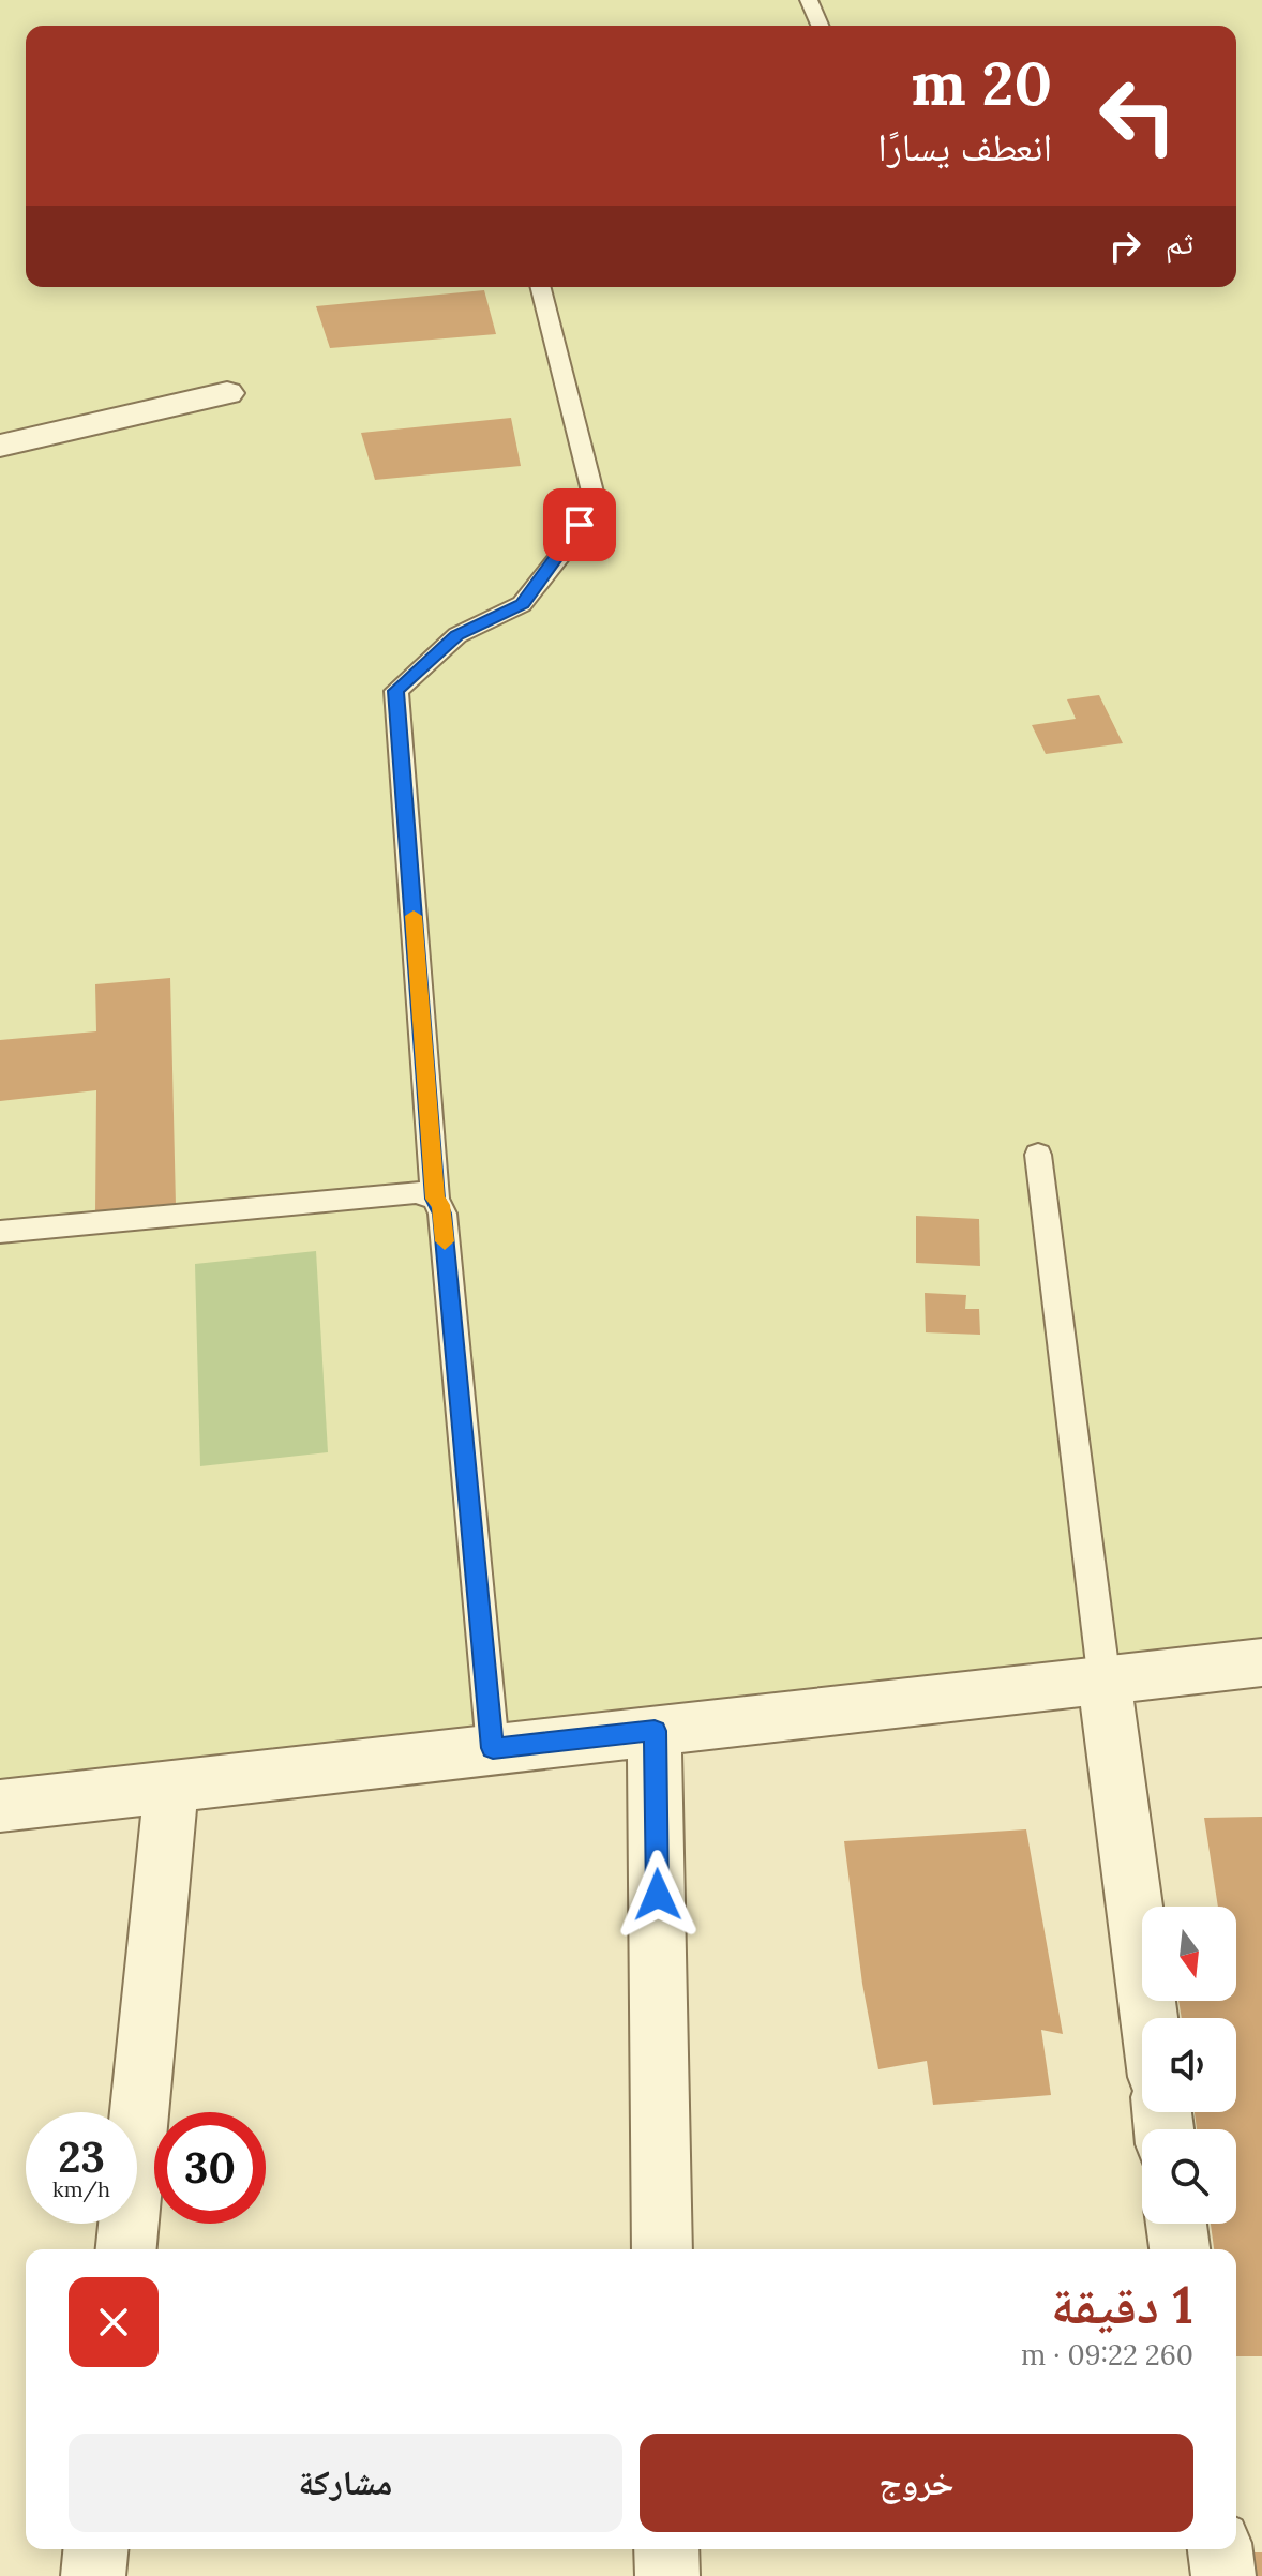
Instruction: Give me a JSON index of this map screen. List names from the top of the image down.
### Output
{
  "north": "bottom",
  "page": {
    "turn": ["20 m", "انعطف يسارًا"],
    "then": "ثم",
    "speed": "23 km/h",
    "limit": "30",
    "heading": ["1 دقيقة", "260 m · 09:22"],
    "buttons": ["خروج", "مشاركة"]
  }
}
